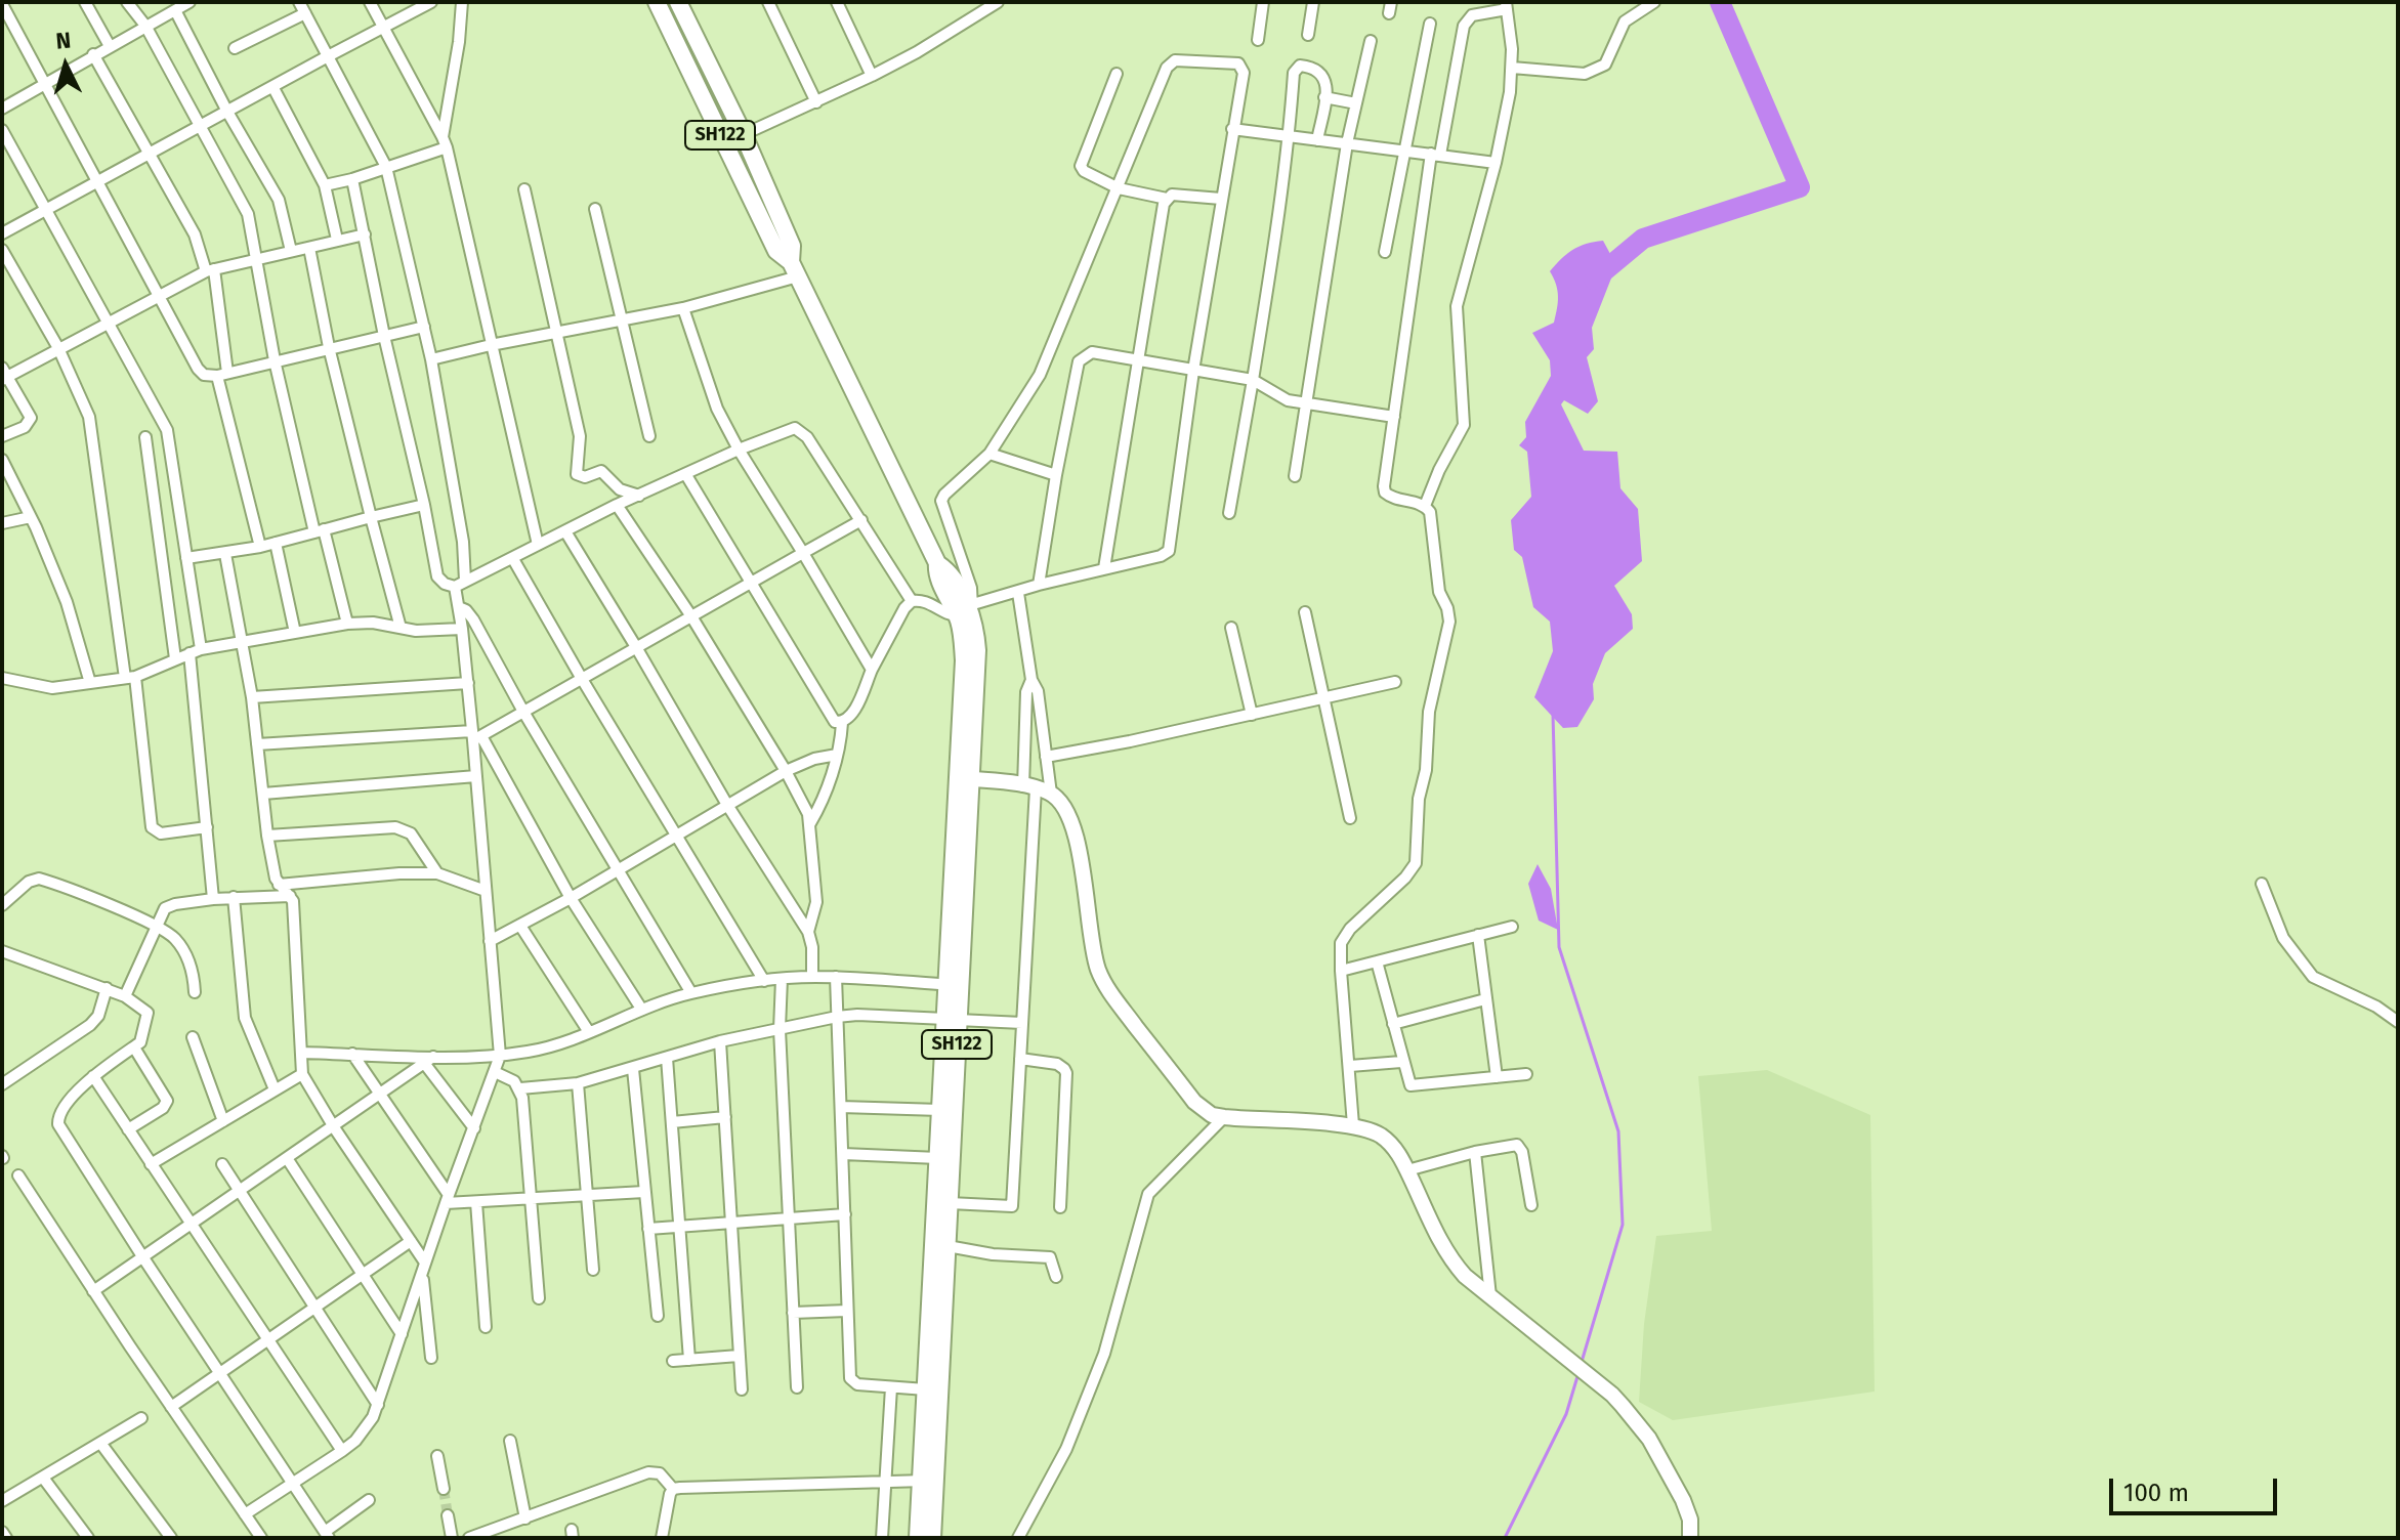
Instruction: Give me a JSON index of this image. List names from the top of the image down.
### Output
{
  "streets": {
    "main road": ["SH122"]
  },
  "scale_bar": "100 m",
  "north": "top"
}
